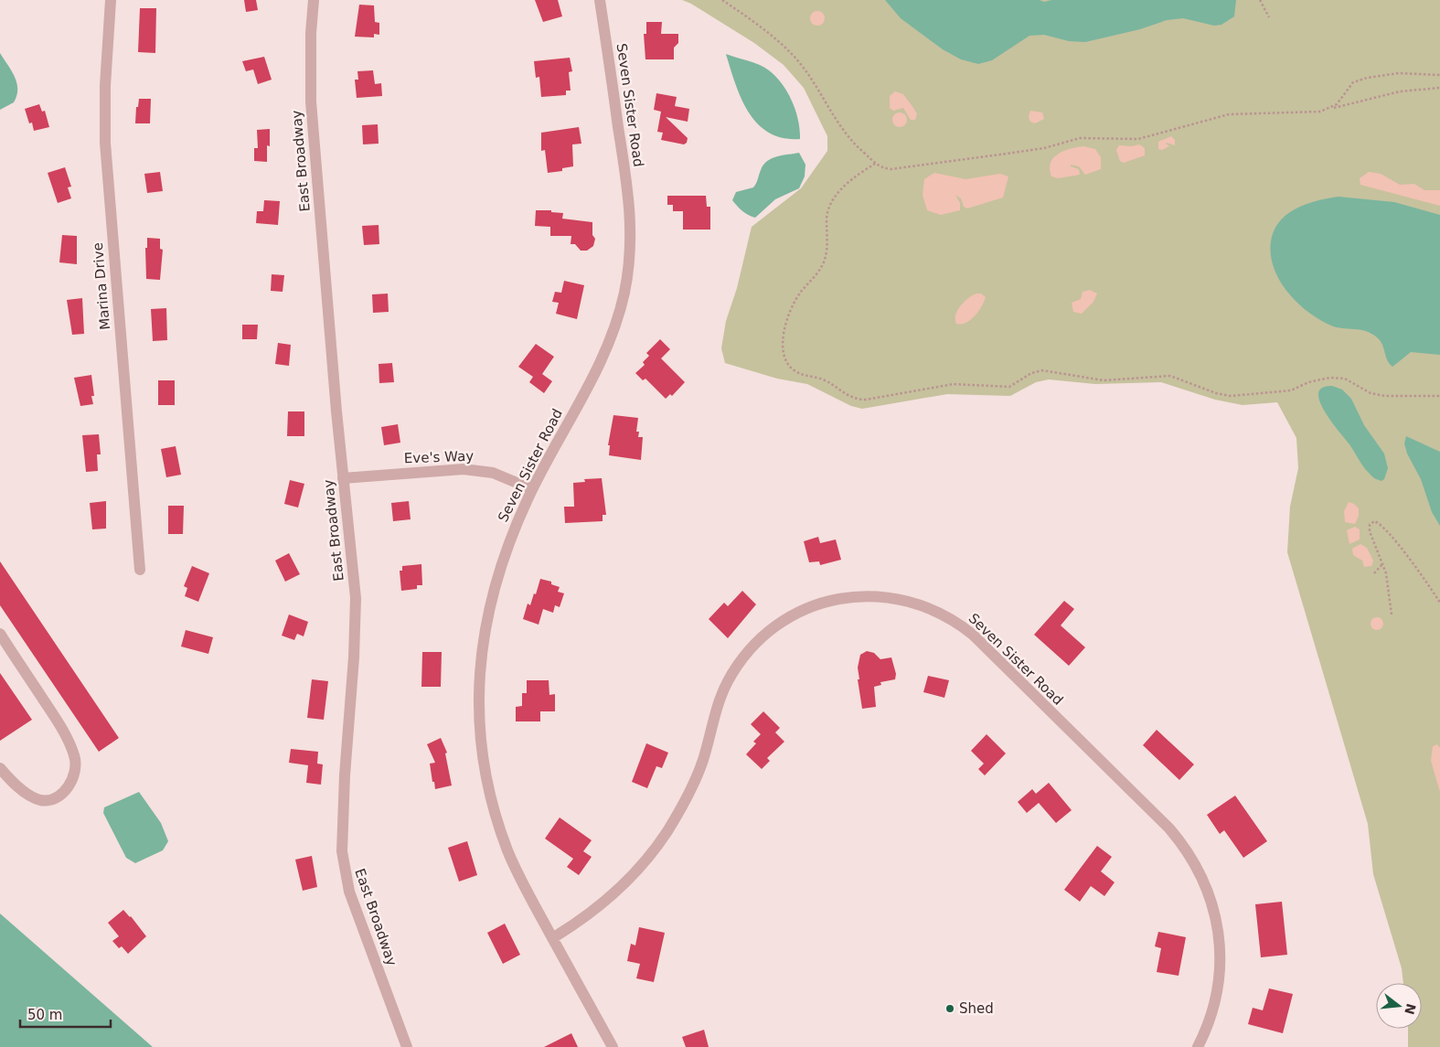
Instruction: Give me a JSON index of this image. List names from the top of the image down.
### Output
{
  "streets": {
    "street": [
      "Seven Sister Road",
      "East Broadway",
      "Marina Drive",
      "Eve's Way"
    ]
  },
  "crossings": [
    ["Seven Sister Road", "Eve's Way"],
    ["East Broadway", "Eve's Way"]
  ],
  "places": ["Shed"],
  "scale_bar": "50 m",
  "north": "right"
}
